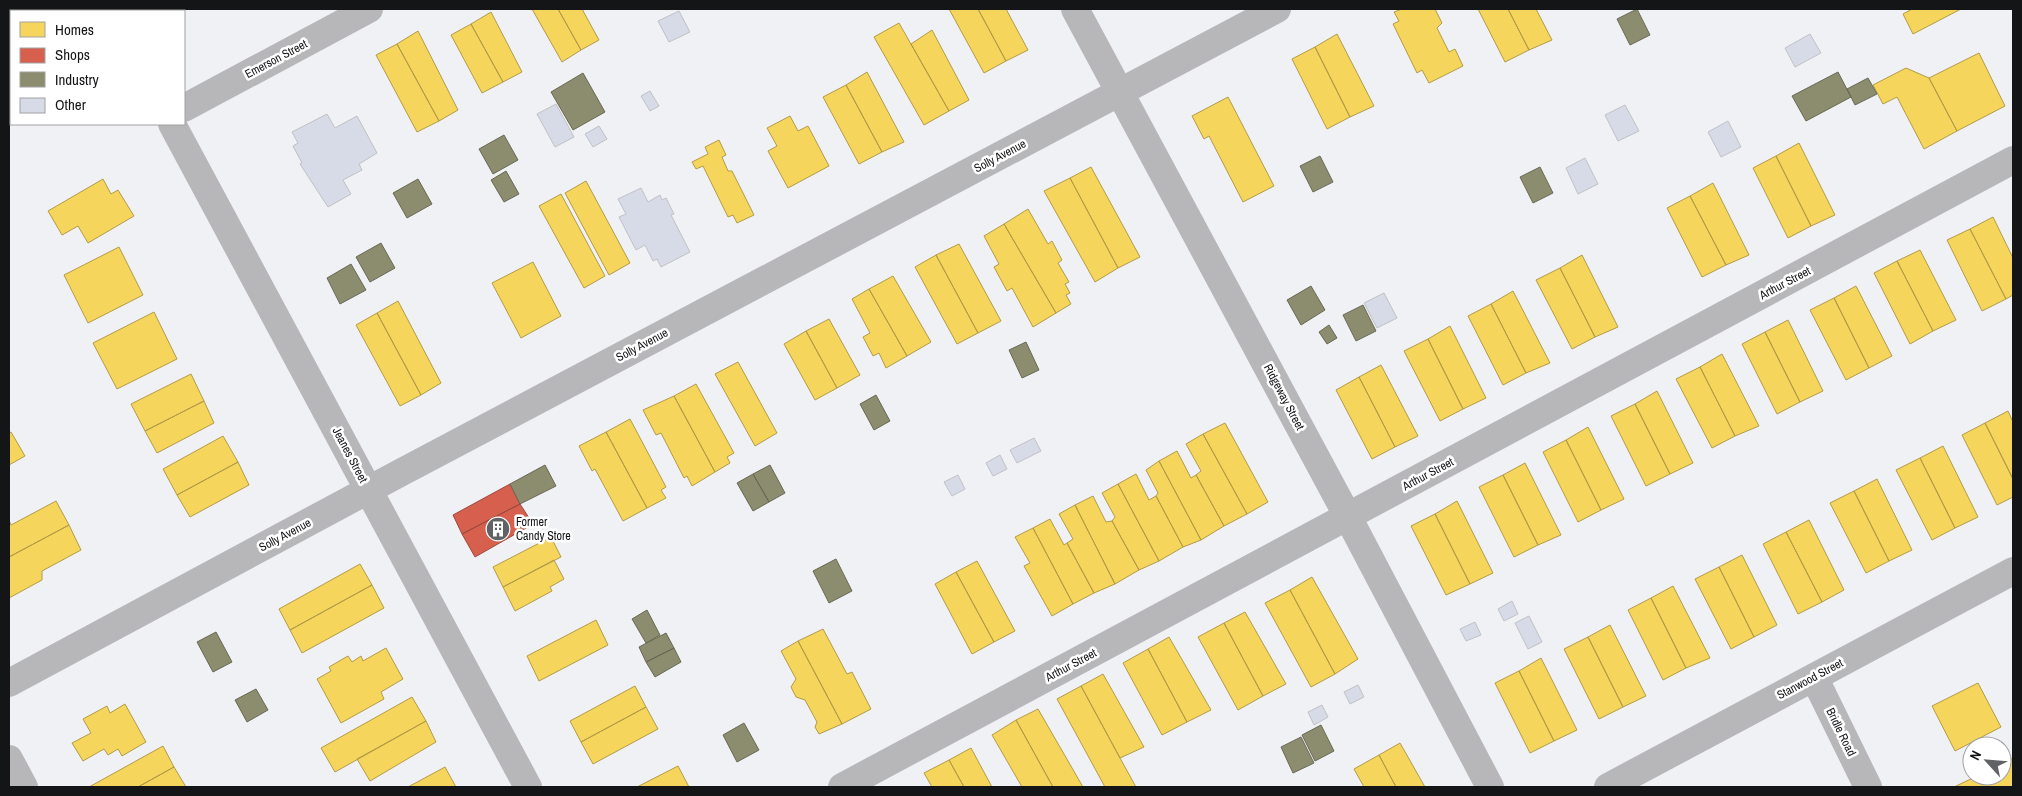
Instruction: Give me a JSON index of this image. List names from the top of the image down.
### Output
{
  "streets": {
    "street": [
      "Emerson Street",
      "Solly Avenue",
      "Arthur Street",
      "Ridgeway Street",
      "Jeanes Street",
      "Stanwood Street",
      "Bridle Road"
    ]
  },
  "crossings": [
    ["Solly Avenue", "Ridgeway Street"],
    ["Solly Avenue", "Jeanes Street"],
    ["Arthur Street", "Ridgeway Street"],
    ["Stanwood Street", "Bridle Road"]
  ],
  "places": {
    "building": ["Former Candy Store"]
  },
  "legend": [
    "Homes",
    "Shops",
    "Industry",
    "Other"
  ],
  "north": "top left"
}
